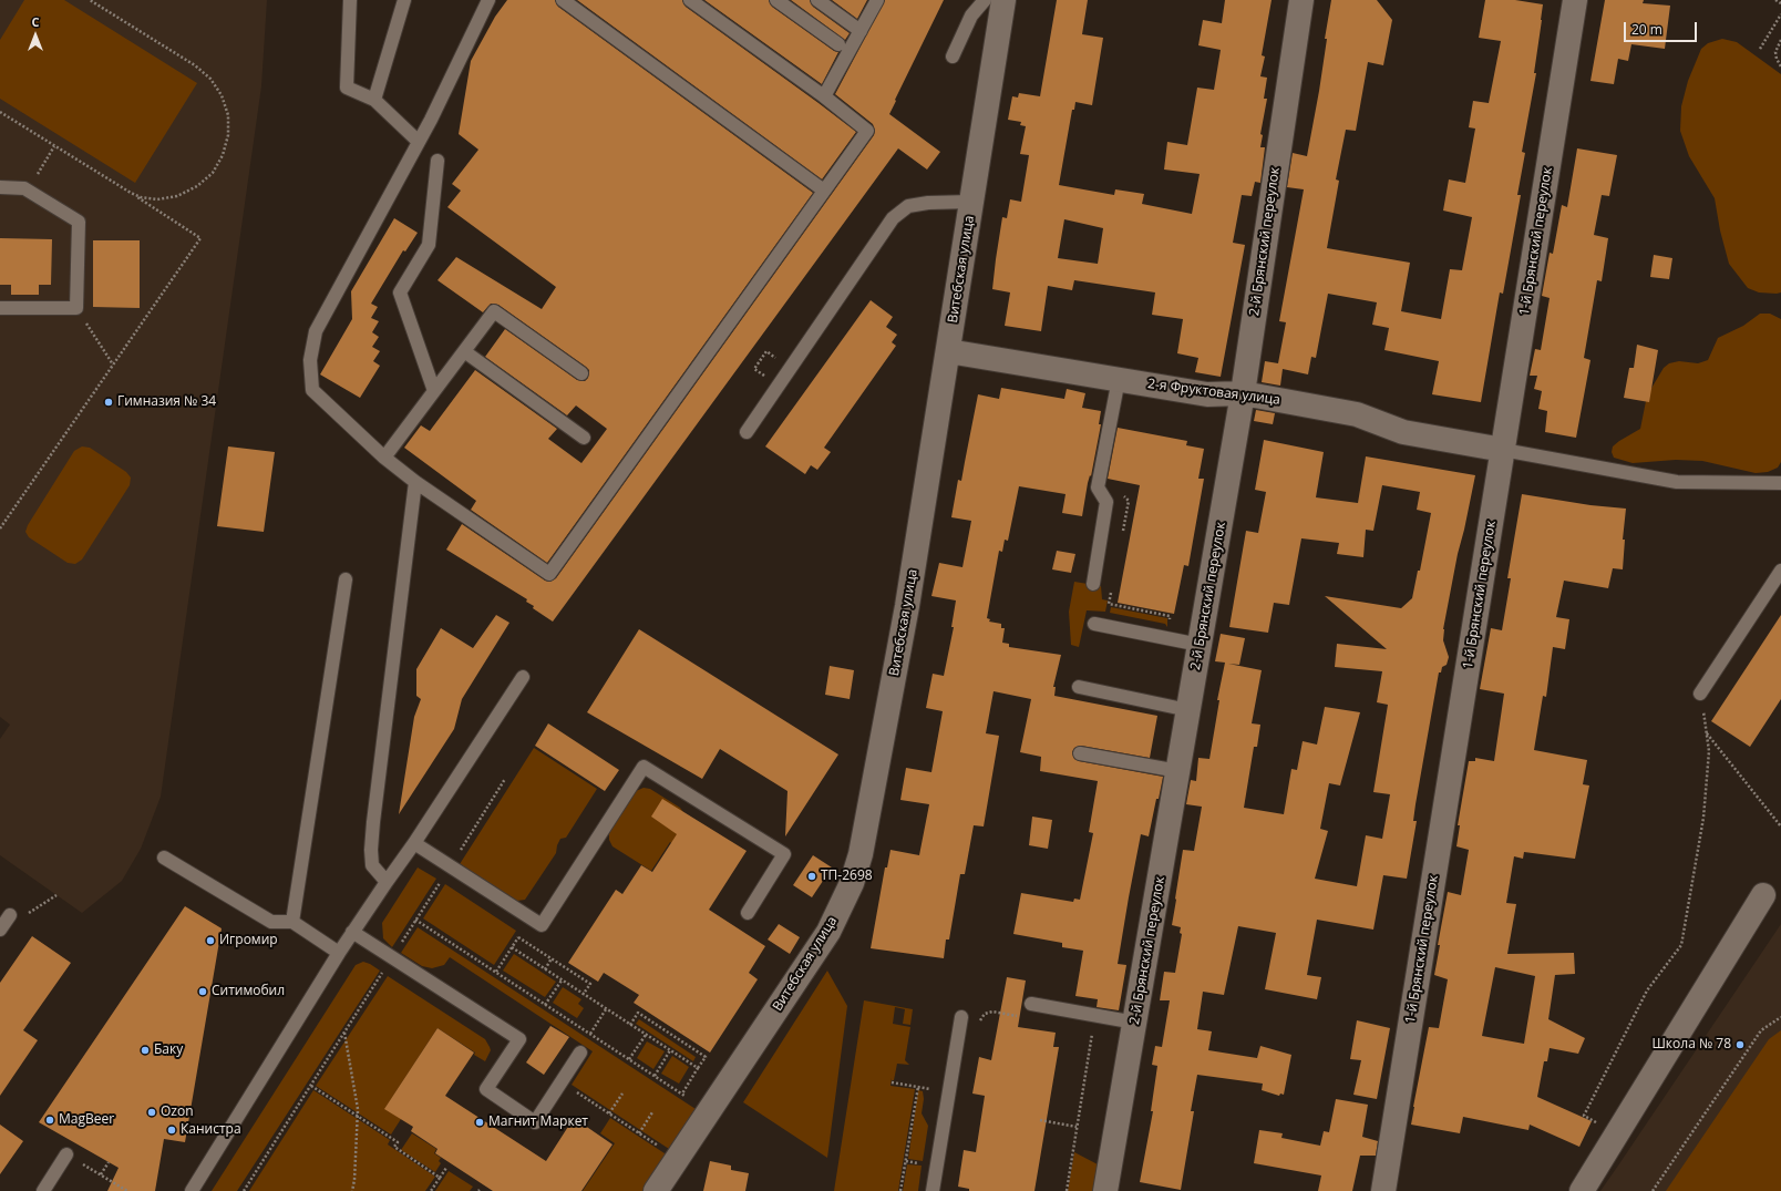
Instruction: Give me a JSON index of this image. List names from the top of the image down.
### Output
{
  "streets": {
    "street": [
      "2-й Брянский переулок",
      "1-й Брянский переулок",
      "Витебская улица",
      "2-я Фруктовая улица"
    ]
  },
  "crossings": [
    ["2-й Брянский переулок", "2-я Фруктовая улица"],
    ["1-й Брянский переулок", "2-я Фруктовая улица"],
    ["Витебская улица", "2-я Фруктовая улица"]
  ],
  "places": [
    "Гимназия № 34",
    "ТП-2698",
    "Игромир",
    "Ситимобил",
    "Школа № 78",
    "Баку",
    "Ozon",
    "MagBeer",
    "Магнит Маркет",
    "Канистра"
  ],
  "scale_bar": "20 m",
  "north": "top"
}
